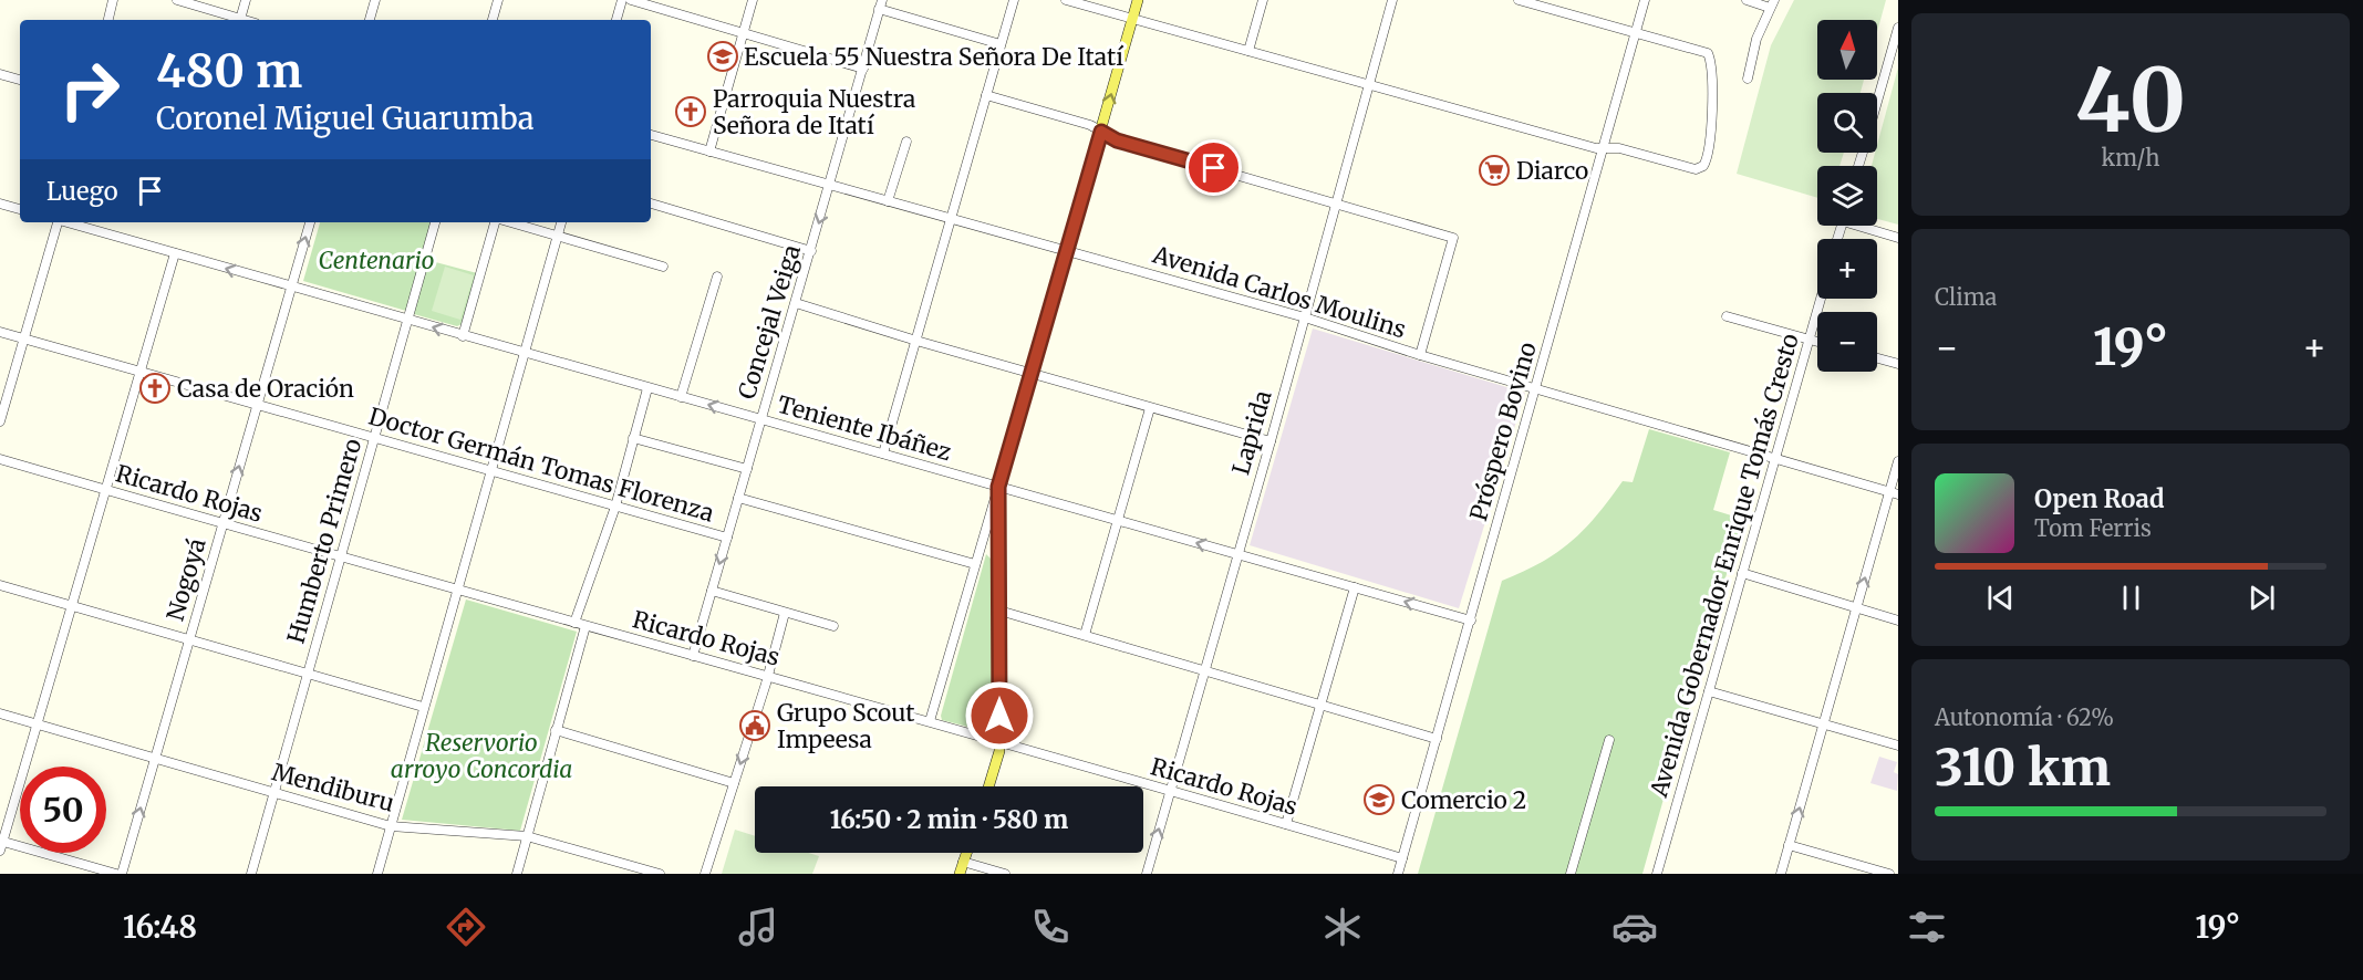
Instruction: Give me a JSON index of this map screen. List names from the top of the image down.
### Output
{
  "streets": {
    "street": [
      "Avenida Carlos Moulins",
      "Concejal Veiga",
      "Teniente Ibáñez",
      "Próspero Bovino",
      "Laprida",
      "Doctor Germán Tomas Florenza",
      "Ricardo Rojas",
      "Humberto Primero",
      "Avenida Gobernador Enrique Tomás Cresto",
      "Nogoyá",
      "Mendiburu"
    ]
  },
  "crossings": [
    ["Avenida Carlos Moulins", "Concejal Veiga"],
    ["Avenida Carlos Moulins", "Próspero Bovino"],
    ["Avenida Carlos Moulins", "Laprida"],
    ["Avenida Carlos Moulins", "Avenida Gobernador Enrique Tomás Cresto"],
    ["Concejal Veiga", "Teniente Ibáñez"],
    ["Concejal Veiga", "Doctor Germán Tomas Florenza"],
    ["Concejal Veiga", "Ricardo Rojas"],
    ["Teniente Ibáñez", "Próspero Bovino"],
    ["Teniente Ibáñez", "Laprida"],
    ["Teniente Ibáñez", "Humberto Primero"],
    ["Teniente Ibáñez", "Nogoyá"],
    ["Próspero Bovino", "Ricardo Rojas"],
    ["Laprida", "Ricardo Rojas"],
    ["Doctor Germán Tomas Florenza", "Humberto Primero"],
    ["Doctor Germán Tomas Florenza", "Nogoyá"],
    ["Ricardo Rojas", "Humberto Primero"],
    ["Ricardo Rojas", "Nogoyá"],
    ["Humberto Primero", "Mendiburu"],
    ["Nogoyá", "Mendiburu"]
  ],
  "one_way": ["Nogoyá"],
  "parks": ["Centenario", "Reservorio arroyo Concordia"],
  "places": {
    "school or university": ["Escuela 55 Nuestra Señora De Itatí", "Comercio 2"],
    "church": ["Parroquia Nuestra Señora de Itatí", "Casa de Oración"],
    "supermarket": ["Diarco"],
    "public building": ["Grupo Scout Impeesa"]
  },
  "north": "top",
  "page": {
    "tile": [
      ["40", "km/h"],
      "Clima",
      ["Autonomía · 62%", "310 km"]
    ],
    "map_buttons": ["+", "−"],
    "turn": ["480 m", "Coronel Miguel Guarumba"],
    "then": "Luego",
    "heat": ["−", "19°", "+"],
    "song": ["Open Road", "Tom Ferris"],
    "limit": "50",
    "trip": "16:50 · 2 min · 580 m",
    "tabs": ["16:48", "19°"]
  }
}
